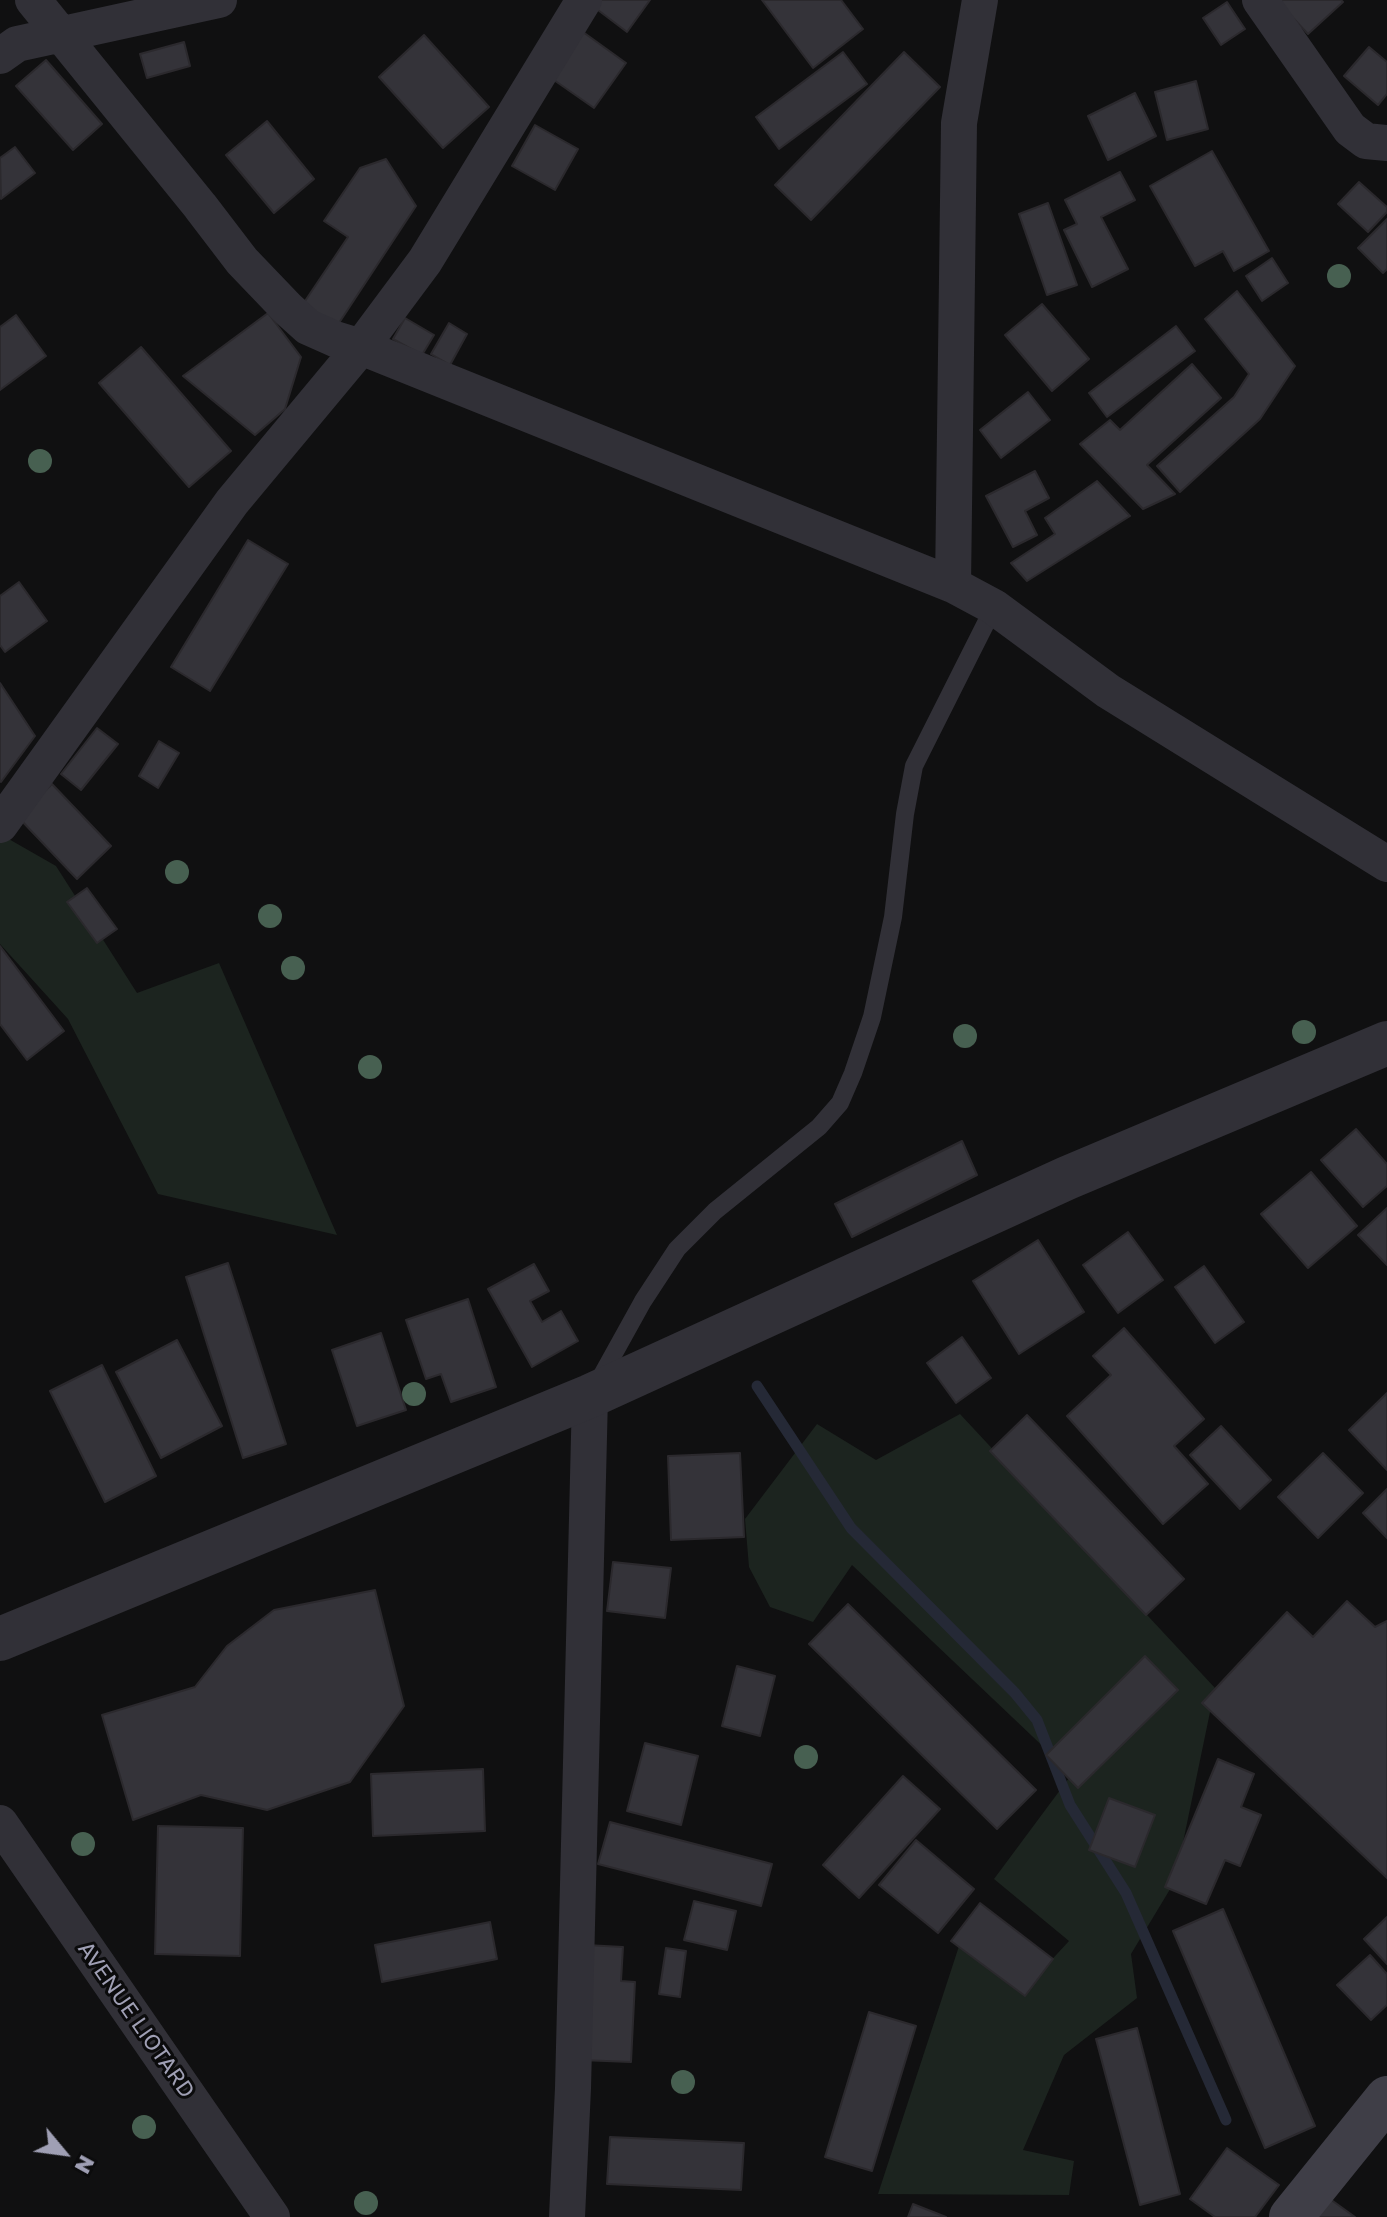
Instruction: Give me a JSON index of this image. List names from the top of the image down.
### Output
{
  "streets": {
    "street": ["AVENUE LIOTARD"]
  },
  "north": "bottom right"
}
